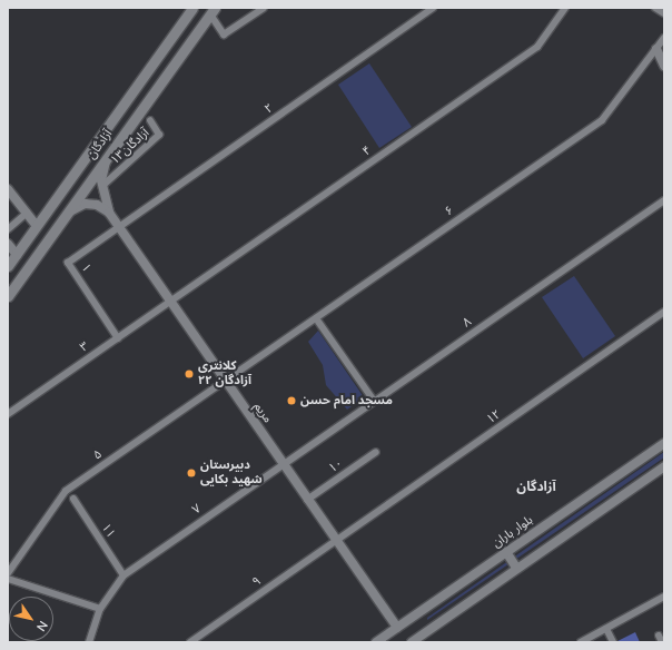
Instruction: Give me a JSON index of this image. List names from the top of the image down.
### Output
{
  "streets": {
    "main road": ["آزادگان"],
    "street": [
      "۲",
      "آزادگان۱۳",
      "۴",
      "۶",
      "۱",
      "۸",
      "۳",
      "مریم",
      "۱۲",
      "۵",
      "۱۰",
      "۷",
      "۱۱",
      "بلوار باران",
      "۹"
    ]
  },
  "crossings": [
    ["۲", "۱"],
    ["۲", "مریم"],
    ["۴", "۳"],
    ["۴", "مریم"],
    ["۶", "مریم"],
    ["۶", "۵"],
    ["۱", "۳"],
    ["۱", "مریم"],
    ["۸", "مریم"],
    ["۸", "۷"],
    ["۳", "مریم"],
    ["مریم", "۱۲"],
    ["مریم", "۵"],
    ["مریم", "۱۰"],
    ["مریم", "۷"],
    ["مریم", "بلوار باران"],
    ["مریم", "۹"],
    ["۱۲", "۹"],
    ["۷", "۱۱"]
  ],
  "districts": ["آزادگان"],
  "places": ["کلانتری ۲۲ آزادگان", "مسجد امام حسن", "دبیرستان شهید بکایی"],
  "north": "bottom right"
}
